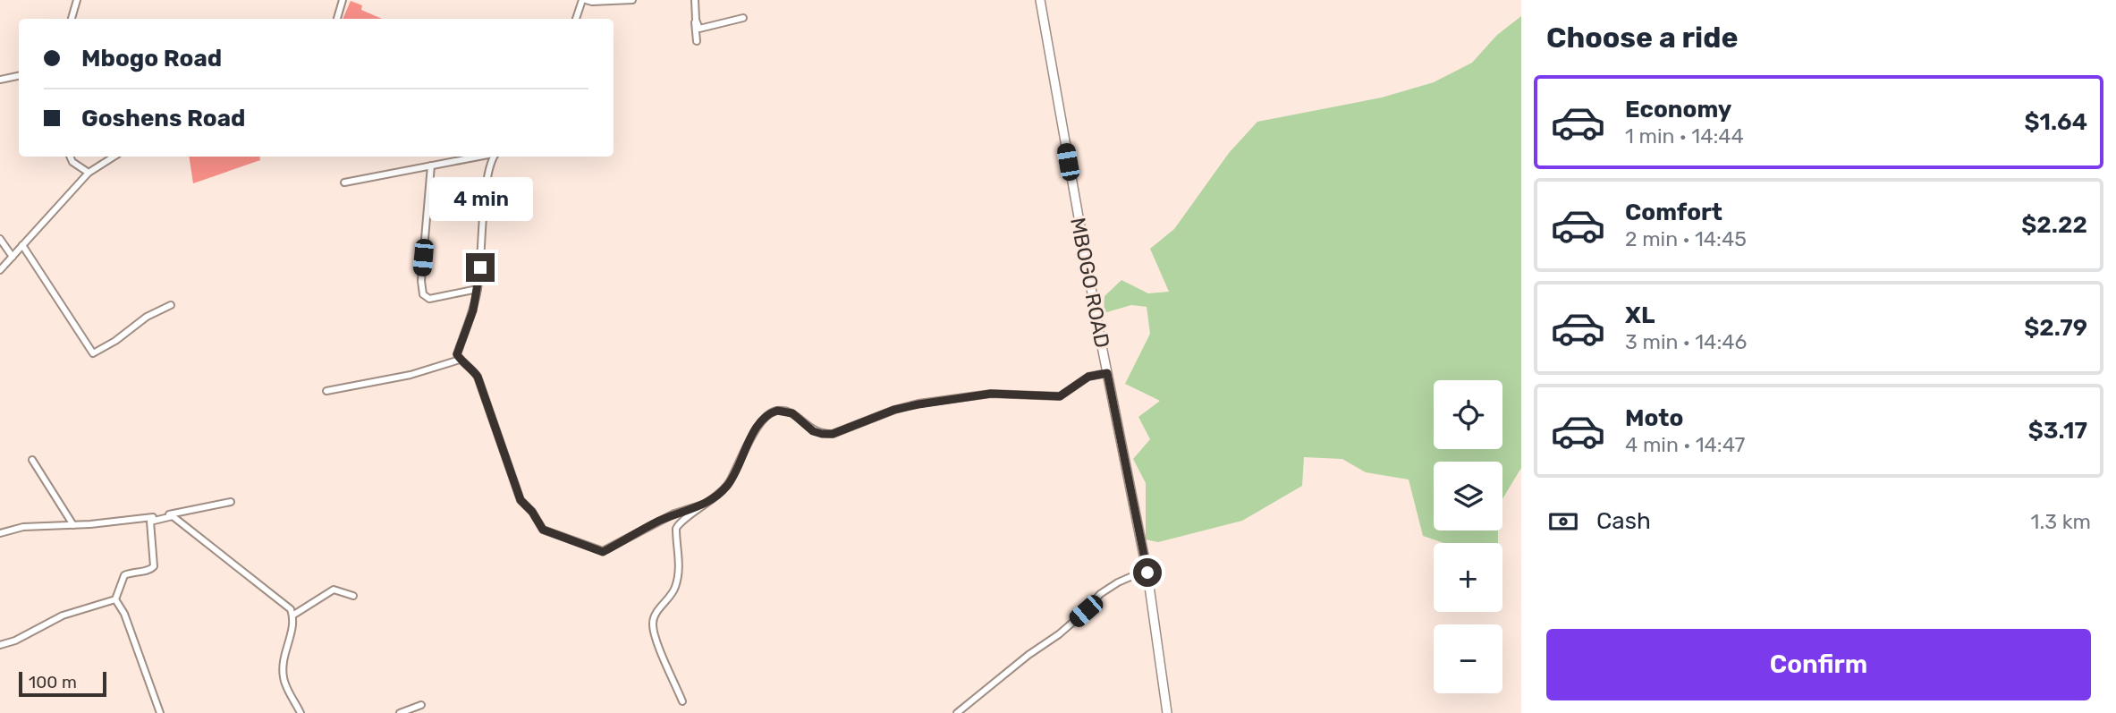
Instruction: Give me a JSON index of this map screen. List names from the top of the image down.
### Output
{
  "streets": {
    "main road": ["MBOGO ROAD"]
  },
  "scale_bar": "100 m",
  "page": {
    "heading": "Choose a ride",
    "banner": ["Mbogo Road", "Goshens Road"],
    "list": [
      {
        "name": "Economy",
        "note": "1 min · 14:44",
        "value": "$1.64"
      },
      {
        "name": "Comfort",
        "note": "2 min · 14:45",
        "value": "$2.22"
      },
      {
        "name": "XL",
        "note": "3 min · 14:46",
        "value": "$2.79"
      },
      {
        "name": "Moto",
        "note": "4 min · 14:47",
        "value": "$3.17"
      }
    ],
    "bubble": "4 min",
    "map_buttons": ["+", "−"],
    "pay": ["Cash", "1.3 km"],
    "buttons": "Confirm",
    "scale": "100 m"
  }
}
